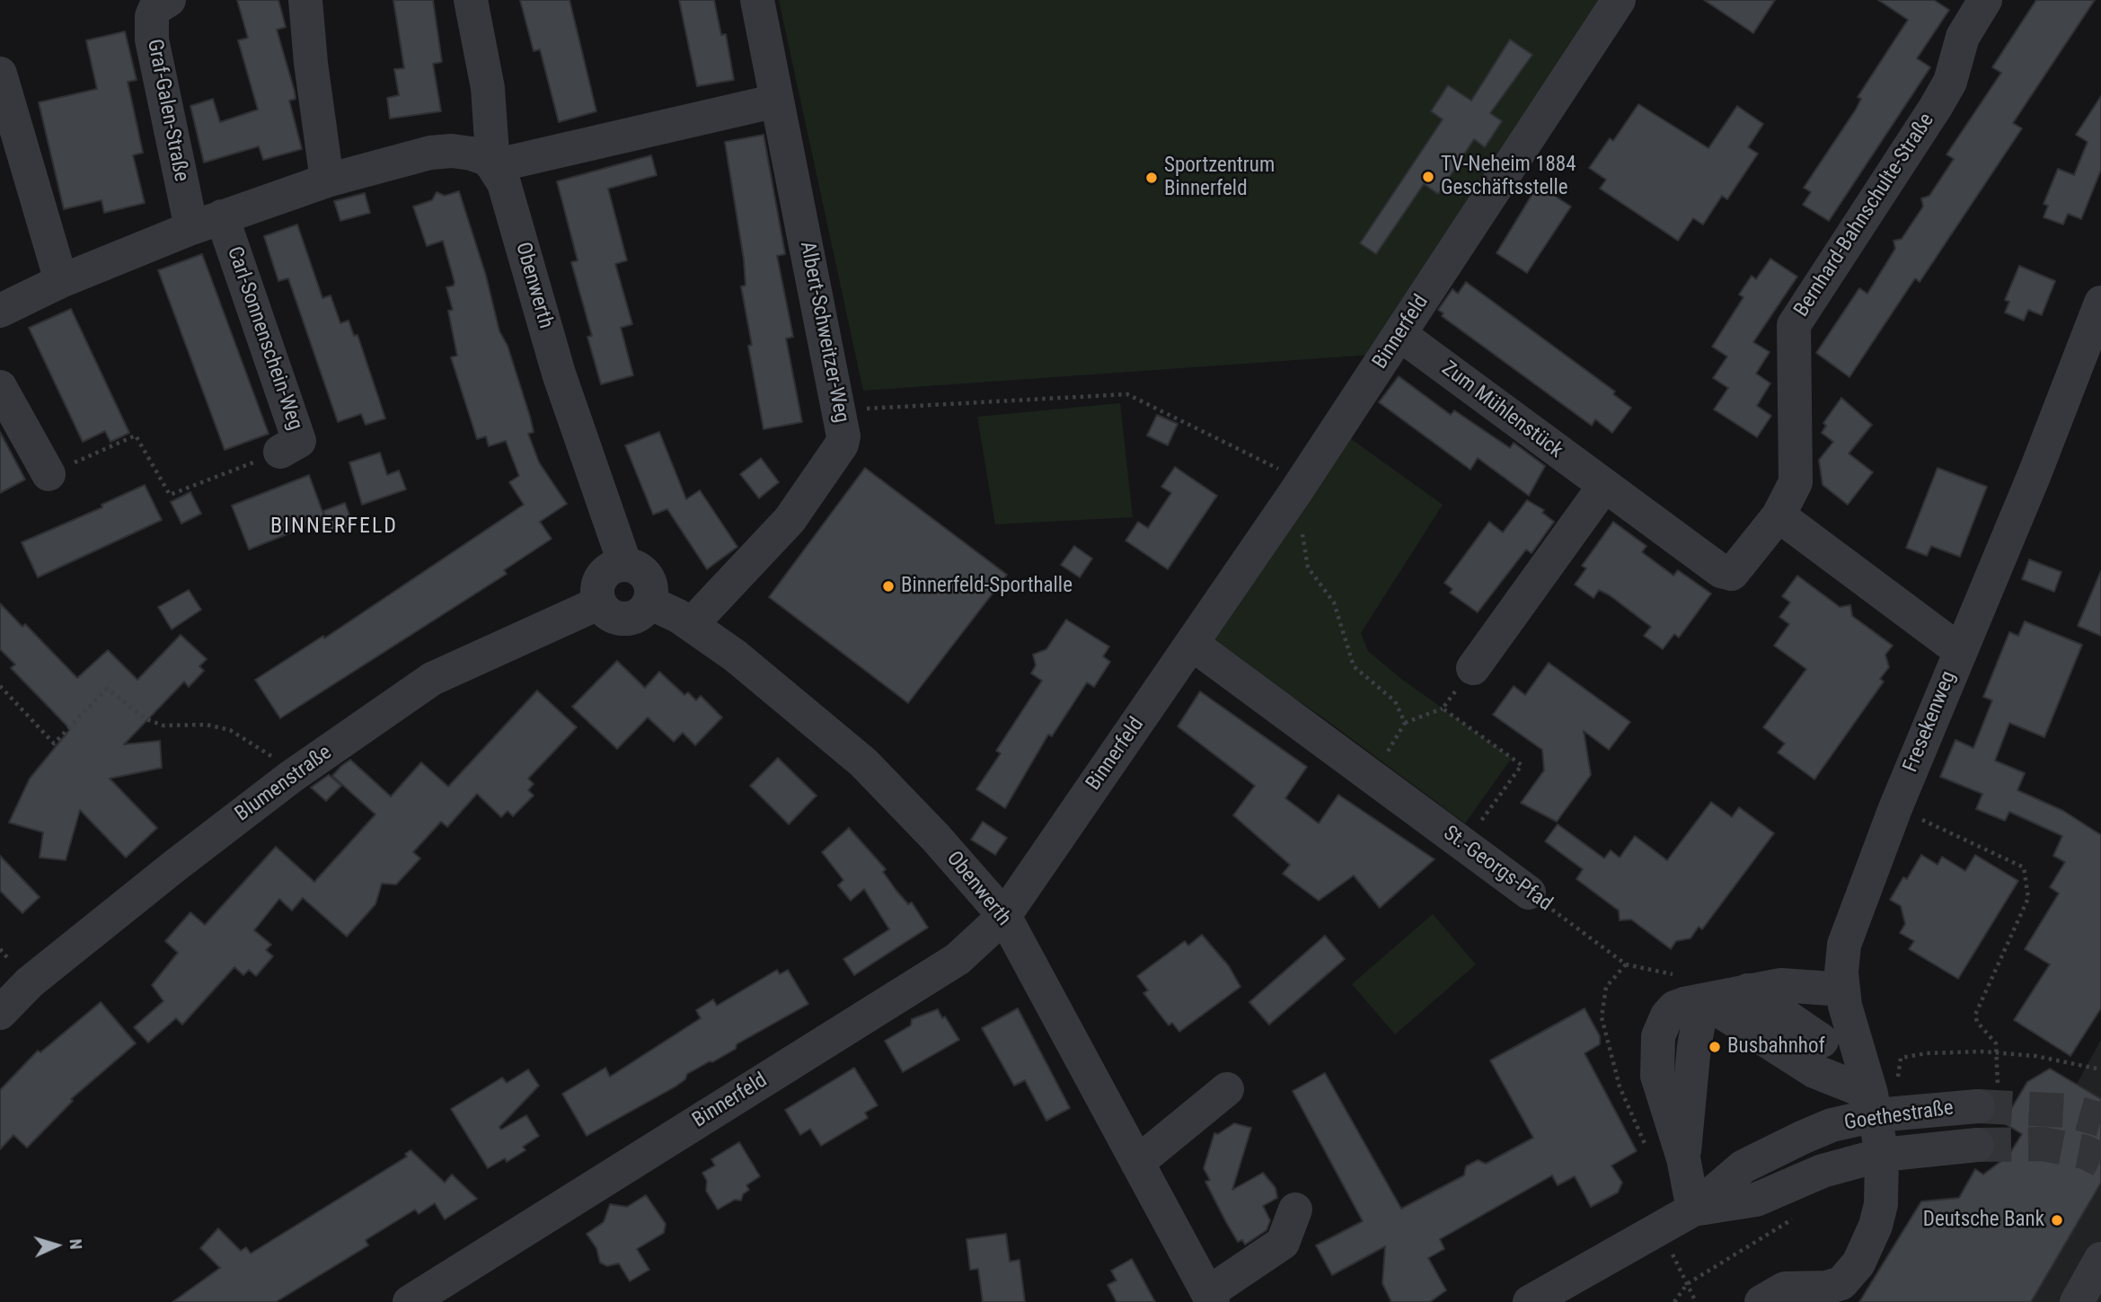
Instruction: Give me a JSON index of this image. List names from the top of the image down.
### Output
{
  "streets": {
    "street": [
      "Graf-Galen-Straße",
      "Bernhard-Bahnschulte-Straße",
      "Obenwerth",
      "Albert-Schweitzer-Weg",
      "Binnerfeld",
      "Carl-Sonnenschein-Weg",
      "Zum Mühlenstück",
      "Fresekenweg",
      "Blumenstraße",
      "St.-Georgs-Pfad",
      "Goethestraße"
    ]
  },
  "crossings": [
    ["Graf-Galen-Straße", "Carl-Sonnenschein-Weg"],
    ["Bernhard-Bahnschulte-Straße", "Zum Mühlenstück"],
    ["Obenwerth", "Albert-Schweitzer-Weg"],
    ["Obenwerth", "Binnerfeld"],
    ["Obenwerth", "Blumenstraße"],
    ["Binnerfeld", "Zum Mühlenstück"],
    ["Binnerfeld", "St.-Georgs-Pfad"],
    ["Fresekenweg", "Goethestraße"]
  ],
  "districts": ["BINNERFELD"],
  "places": [
    "TV-Neheim 1884 Geschäftsstelle",
    "Sportzentrum Binnerfeld",
    "Binnerfeld-Sporthalle",
    "Busbahnhof",
    "Deutsche Bank"
  ],
  "north": "right"
}
